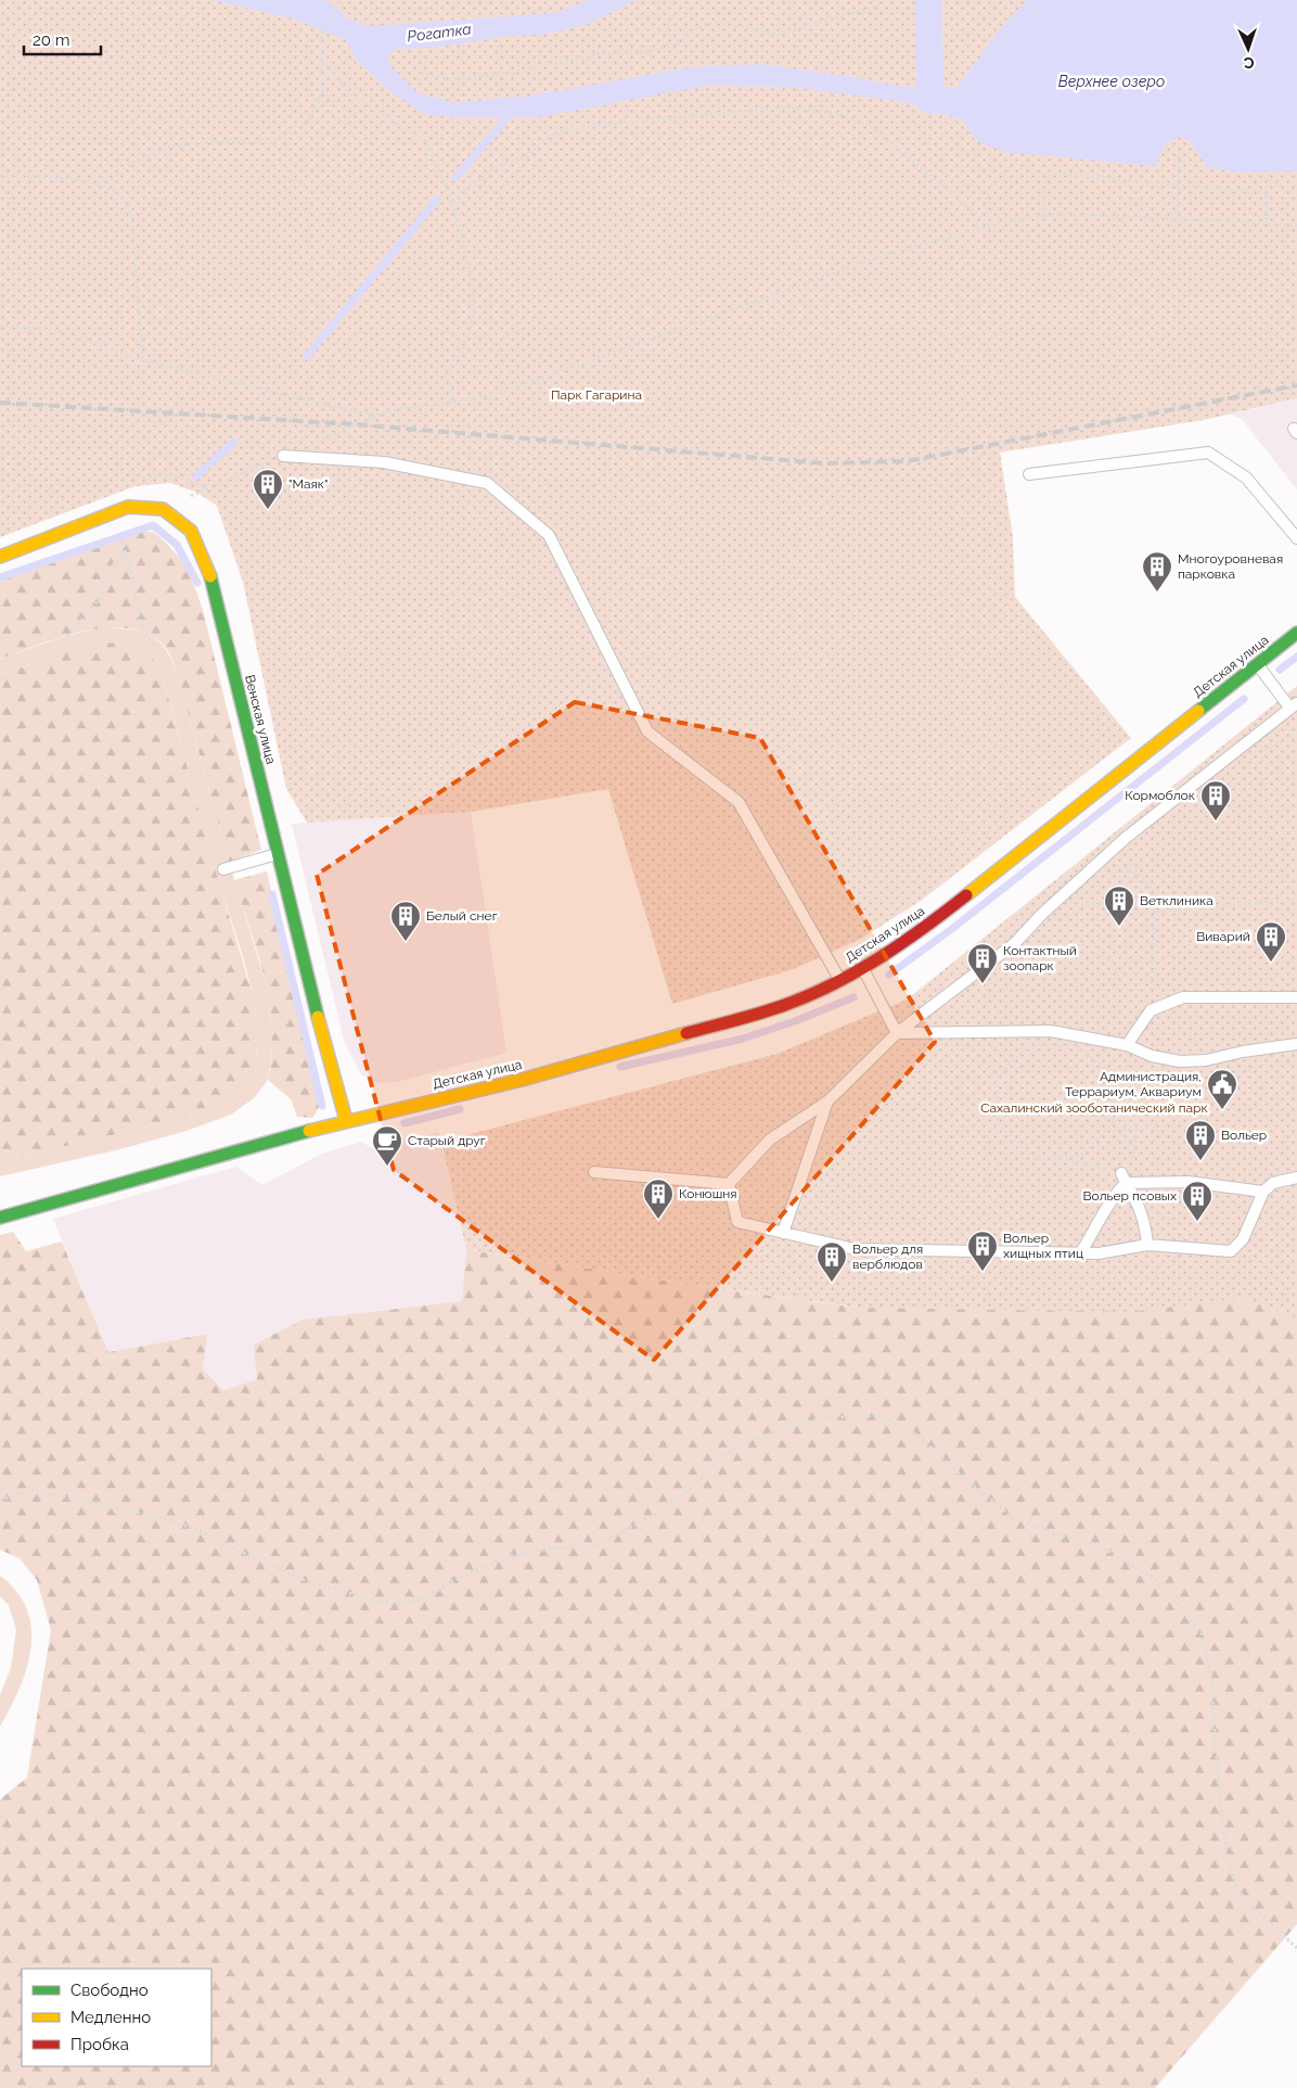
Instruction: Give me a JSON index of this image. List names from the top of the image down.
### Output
{
  "streets": {
    "street": ["Детская улица", "Венская улица"]
  },
  "crossings": [
    ["Детская улица", "Венская улица"]
  ],
  "water": ["Рогатка", "Верхнее озеро"],
  "parks": ["Парк Гагарина", "Сахалинский зооботанический парк"],
  "places": {
    "building": [
      "\"Маяк\"",
      "Многоуровневая парковка",
      "Кормоблок",
      "Ветклиника",
      "Белый снег",
      "Виварий",
      "Контактный зоопарк",
      "Вольер",
      "Конюшня",
      "Вольер псовых",
      "Вольер хищных птиц",
      "Вольер для верблюдов"
    ],
    "public building": ["Администрация, Террариум, Аквариум"],
    "cafe": ["Старый друг"]
  },
  "legend": ["Свободно", "Медленно", "Пробка"],
  "scale_bar": "20 m",
  "north": "bottom"
}
